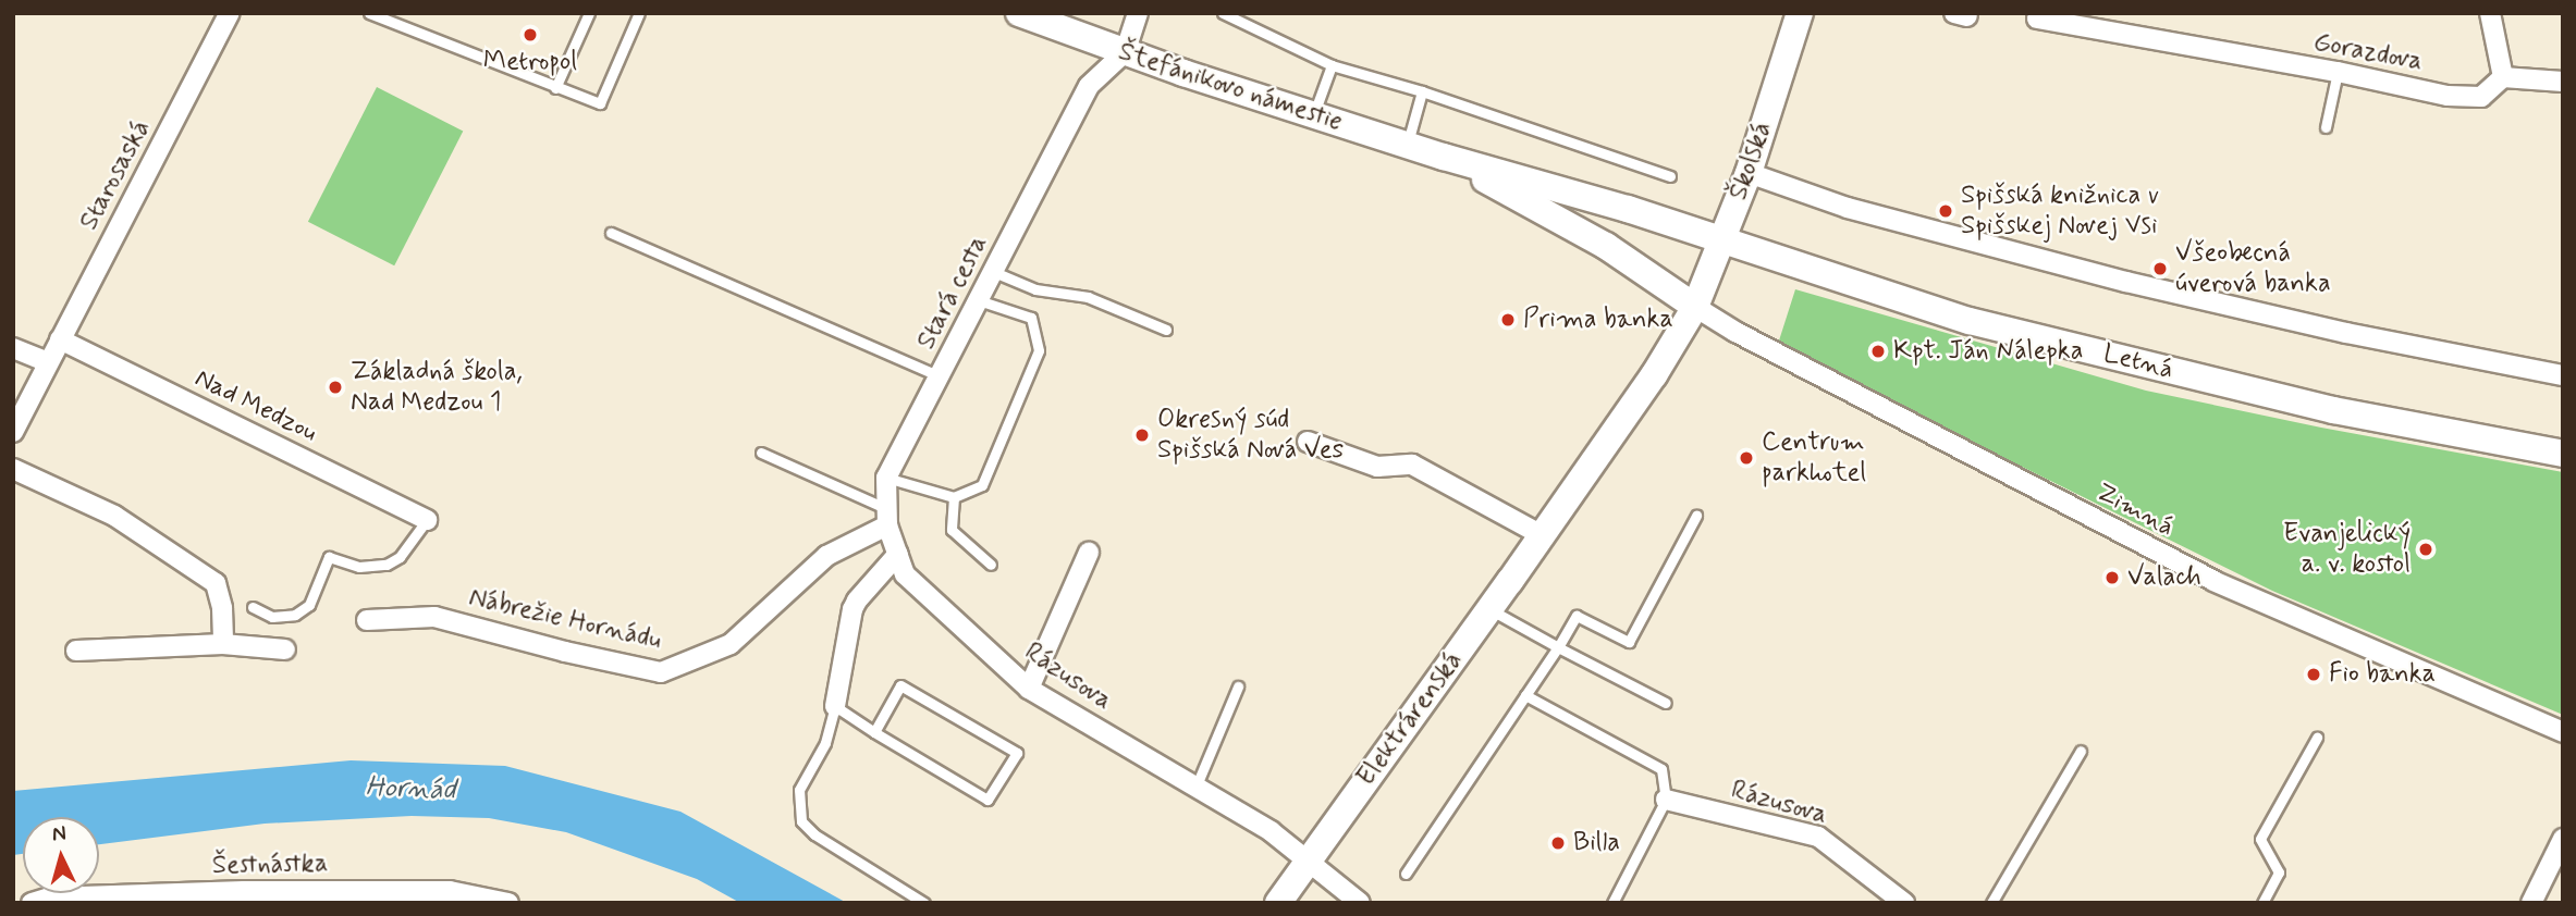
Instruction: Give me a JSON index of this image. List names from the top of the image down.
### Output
{
  "streets": {
    "street": [
      "Gorazdova",
      "Štefánikovo námestie",
      "Školská",
      "Starosaská",
      "Stará cesta",
      "Letná",
      "Nad Medzou",
      "Zimná",
      "Nábrežie Hornádu",
      "Rázusova",
      "Elektrárenská",
      "Šestnástka"
    ]
  },
  "crossings": [
    ["Štefánikovo námestie", "Školská"],
    ["Štefánikovo námestie", "Stará cesta"],
    ["Štefánikovo námestie", "Letná"],
    ["Štefánikovo námestie", "Zimná"],
    ["Štefánikovo námestie", "Elektrárenská"],
    ["Školská", "Letná"],
    ["Školská", "Zimná"],
    ["Školská", "Elektrárenská"],
    ["Starosaská", "Nad Medzou"],
    ["Stará cesta", "Nábrežie Hornádu"],
    ["Stará cesta", "Rázusova"],
    ["Zimná", "Elektrárenská"],
    ["Rázusova", "Elektrárenská"]
  ],
  "water": ["Hornád"],
  "places": [
    "Metropol",
    "Spišská knižnica v Spišskej Novej Vsi",
    "Všeobecná úverová banka",
    "Prima banka",
    "Kpt. Ján Nálepka",
    "Základná škola, Nad Medzou 1",
    "Okresný súd Spišská Nová Ves",
    "Centrum parkhotel",
    "Evanjelický a. v. kostol",
    "Valach",
    "Fio banka",
    "Billa"
  ],
  "north": "top"
}
